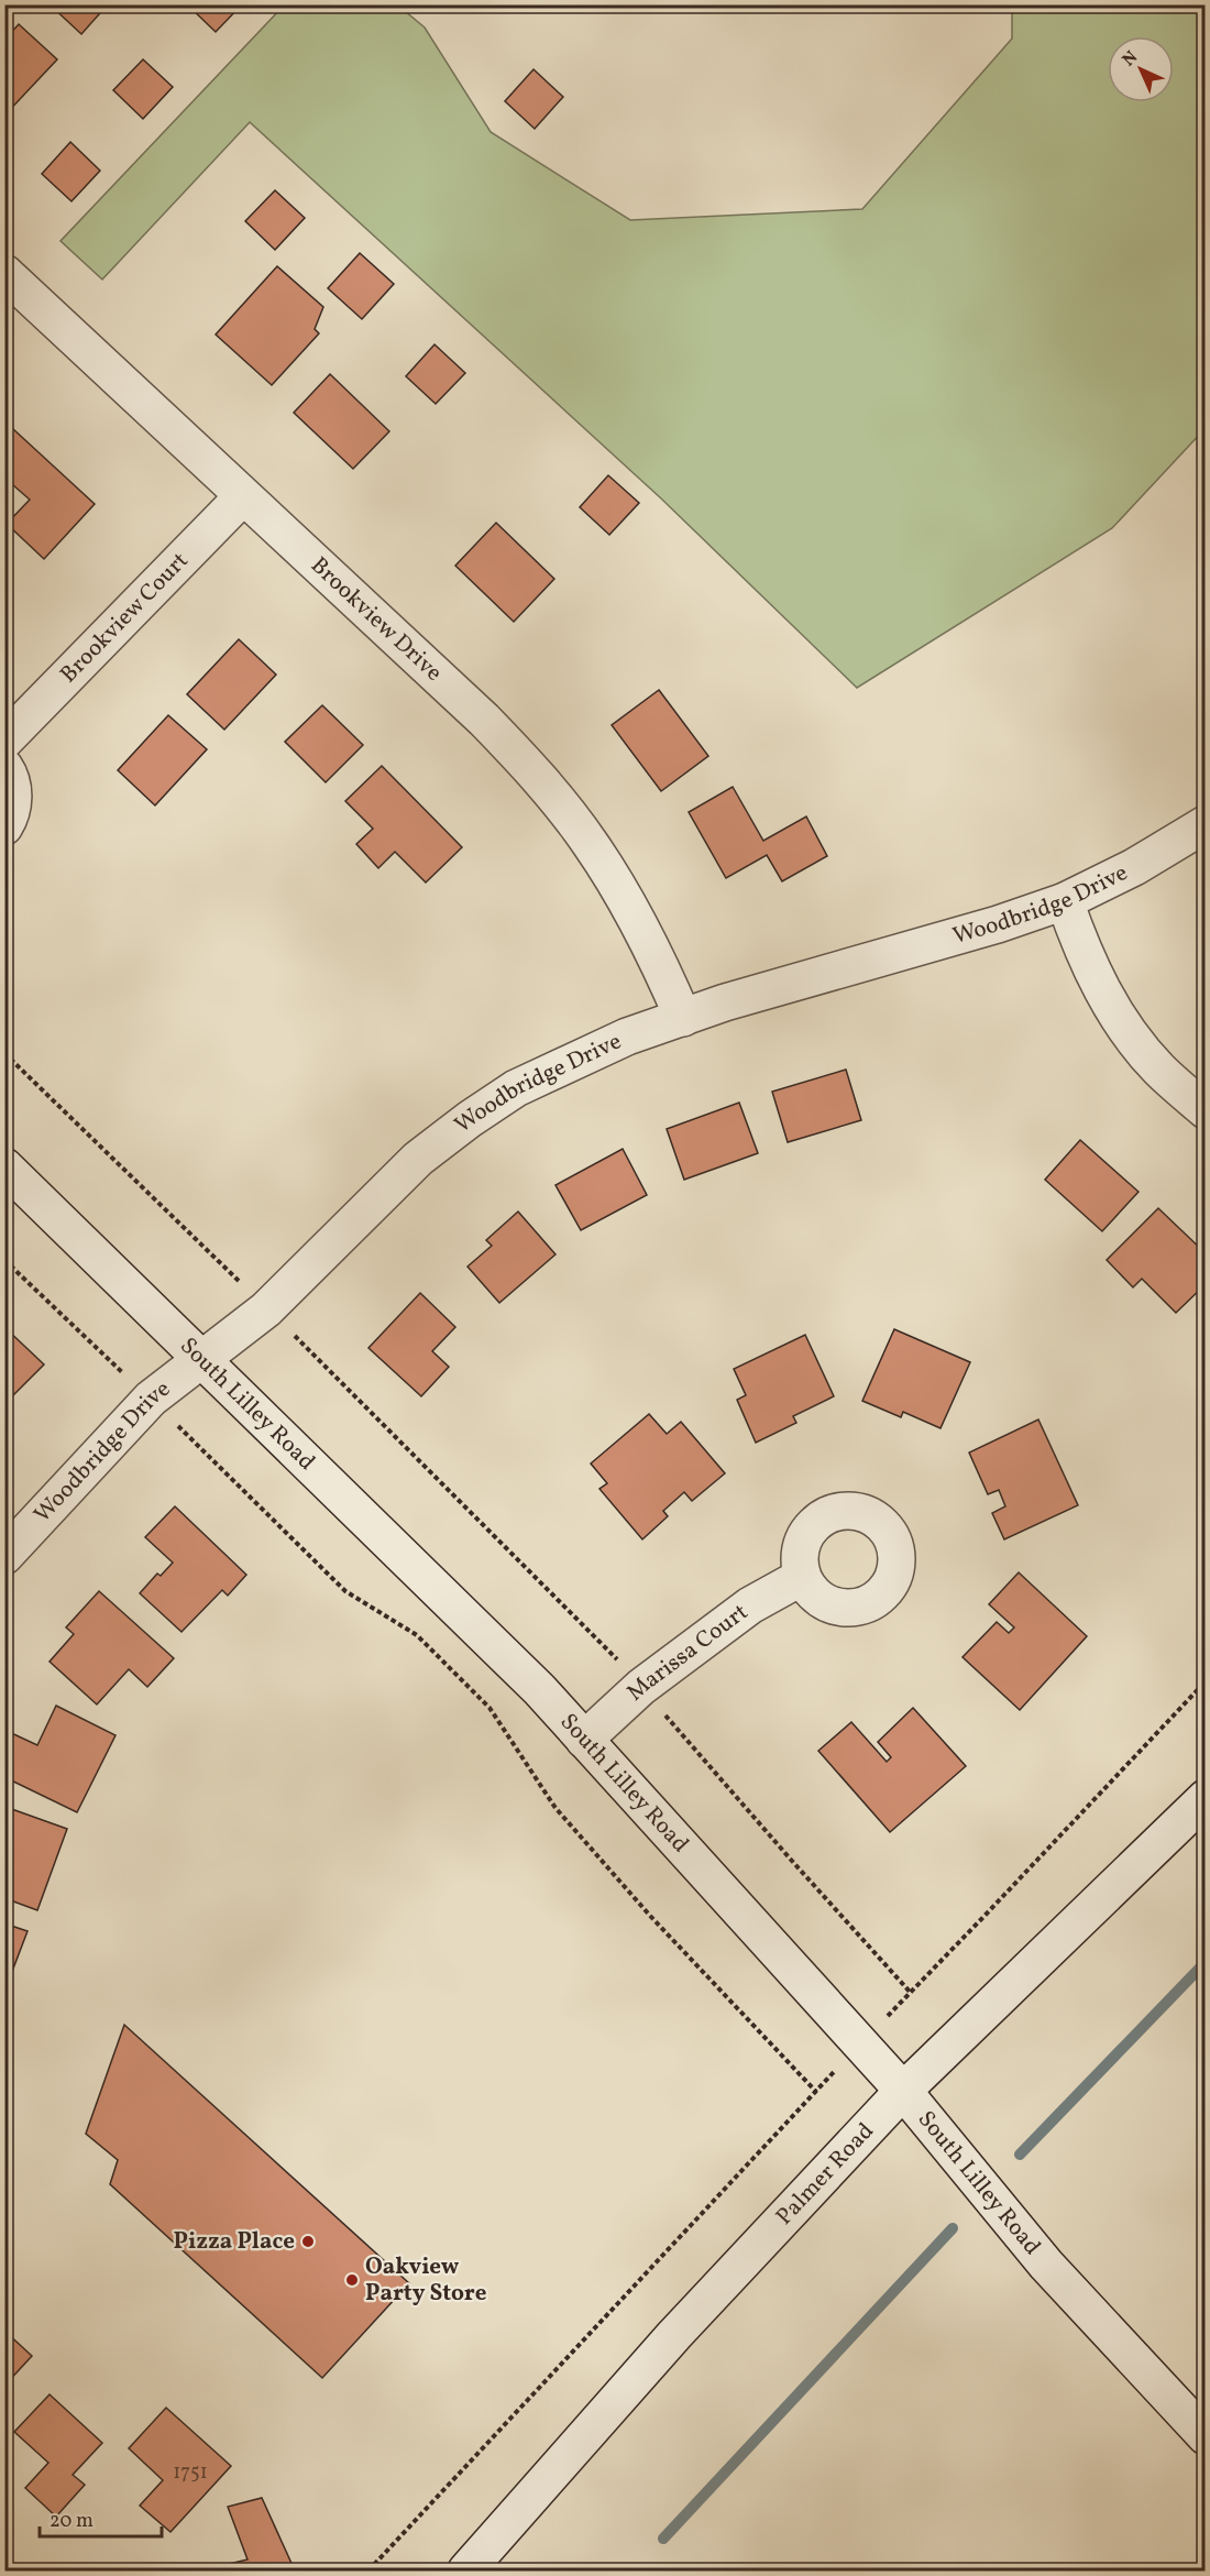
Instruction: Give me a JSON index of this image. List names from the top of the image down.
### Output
{
  "streets": {
    "street": [
      "Brookview Court",
      "Brookview Drive",
      "Woodbridge Drive",
      "South Lilley Road",
      "Marissa Court",
      "Palmer Road"
    ]
  },
  "crossings": [
    ["Brookview Court", "Brookview Drive"],
    ["Brookview Drive", "Woodbridge Drive"],
    ["Woodbridge Drive", "South Lilley Road"],
    ["South Lilley Road", "Marissa Court"],
    ["South Lilley Road", "Palmer Road"]
  ],
  "places": ["Pizza Place", "Oakview Party Store"],
  "house_numbers": ["1751"],
  "scale_bar": "20 m",
  "north": "top left"
}
